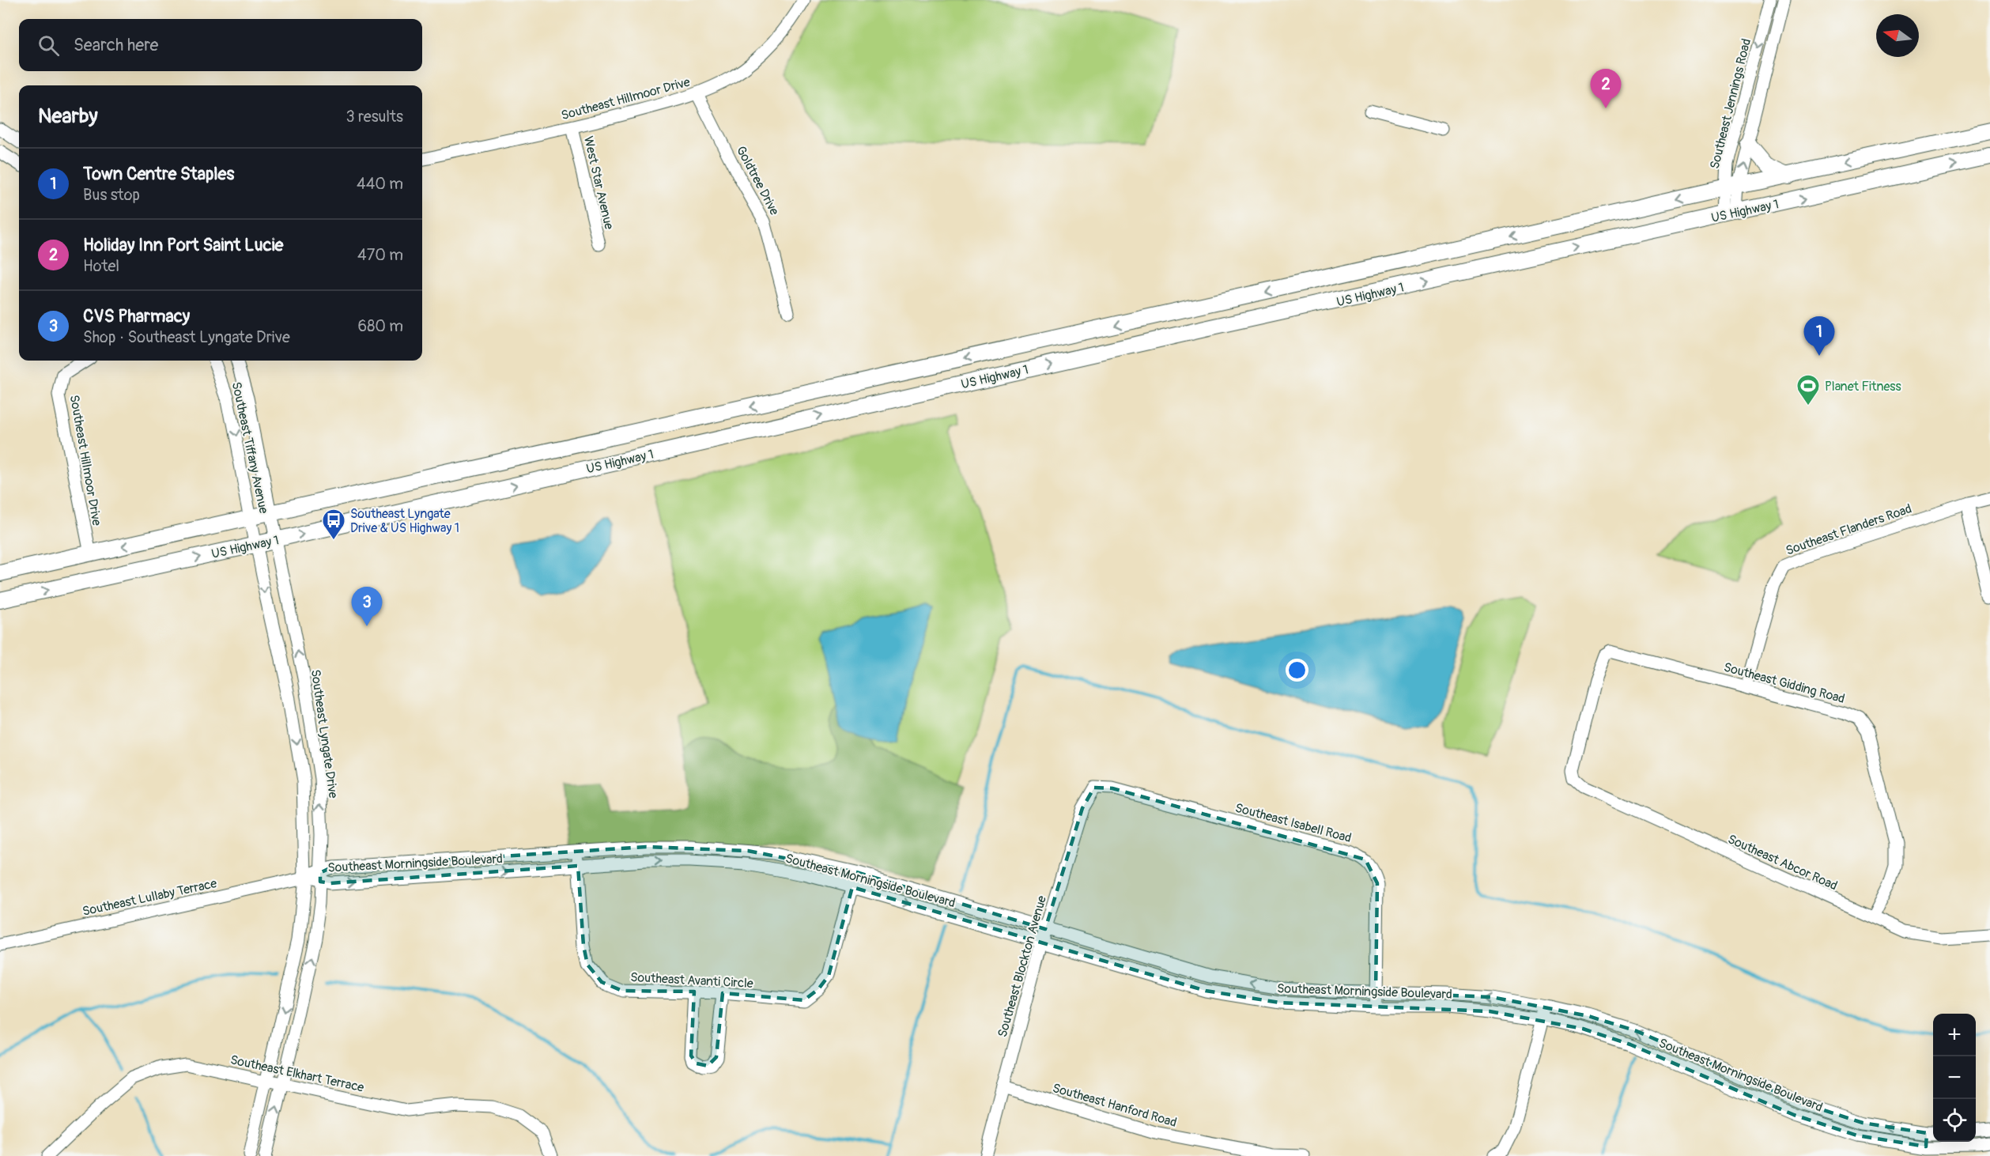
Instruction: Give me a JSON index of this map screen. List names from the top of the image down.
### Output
{
  "streets": {
    "main road": ["US Highway 1"],
    "street": [
      "Southeast Hillmoor Drive",
      "Southeast Jennings Road",
      "Goldtree Drive",
      "West Star Avenue",
      "Southeast Tiffany Avenue",
      "Southeast Flanders Road",
      "Southeast Gidding Road",
      "Southeast Lyngate Drive",
      "Southeast Isabell Road",
      "Southeast Abcor Road",
      "Southeast Morningside Boulevard",
      "Southeast Lullaby Terrace",
      "Southeast Blockton Avenue",
      "Southeast Avanti Circle",
      "Southeast Elkhart Terrace",
      "Southeast Hanford Road"
    ]
  },
  "crossings": [
    ["Southeast Hillmoor Drive", "Goldtree Drive"],
    ["Southeast Hillmoor Drive", "West Star Avenue"],
    ["Southeast Hillmoor Drive", "US Highway 1"],
    ["Southeast Jennings Road", "US Highway 1"],
    ["US Highway 1", "Southeast Tiffany Avenue"],
    ["US Highway 1", "Southeast Lyngate Drive"],
    ["Southeast Tiffany Avenue", "Southeast Lyngate Drive"],
    ["Southeast Flanders Road", "Southeast Gidding Road"],
    ["Southeast Gidding Road", "Southeast Abcor Road"],
    ["Southeast Lyngate Drive", "Southeast Morningside Boulevard"],
    ["Southeast Lyngate Drive", "Southeast Elkhart Terrace"],
    ["Southeast Isabell Road", "Southeast Morningside Boulevard"],
    ["Southeast Isabell Road", "Southeast Blockton Avenue"],
    ["Southeast Morningside Boulevard", "Southeast Lullaby Terrace"],
    ["Southeast Morningside Boulevard", "Southeast Blockton Avenue"],
    ["Southeast Morningside Boulevard", "Southeast Avanti Circle"],
    ["Southeast Blockton Avenue", "Southeast Hanford Road"]
  ],
  "places": {
    "sports": ["Planet Fitness"],
    "bus stop": ["Southeast Lyngate Drive & US Highway 1"]
  },
  "north": "left",
  "page": {
    "search": "Search here",
    "pins": ["2", "1", "3"],
    "heading": ["Nearby", "3 results"],
    "list": [
      {
        "mark": "1",
        "name": "Town Centre Staples",
        "note": "Bus stop",
        "value": "440 m"
      },
      {
        "mark": "2",
        "name": "Holiday Inn Port Saint Lucie",
        "note": "Hotel",
        "value": "470 m"
      },
      {
        "mark": "3",
        "name": "CVS Pharmacy",
        "note": "Shop · Southeast Lyngate Drive",
        "value": "680 m"
      }
    ],
    "map_buttons": ["+", "−"]
  }
}
